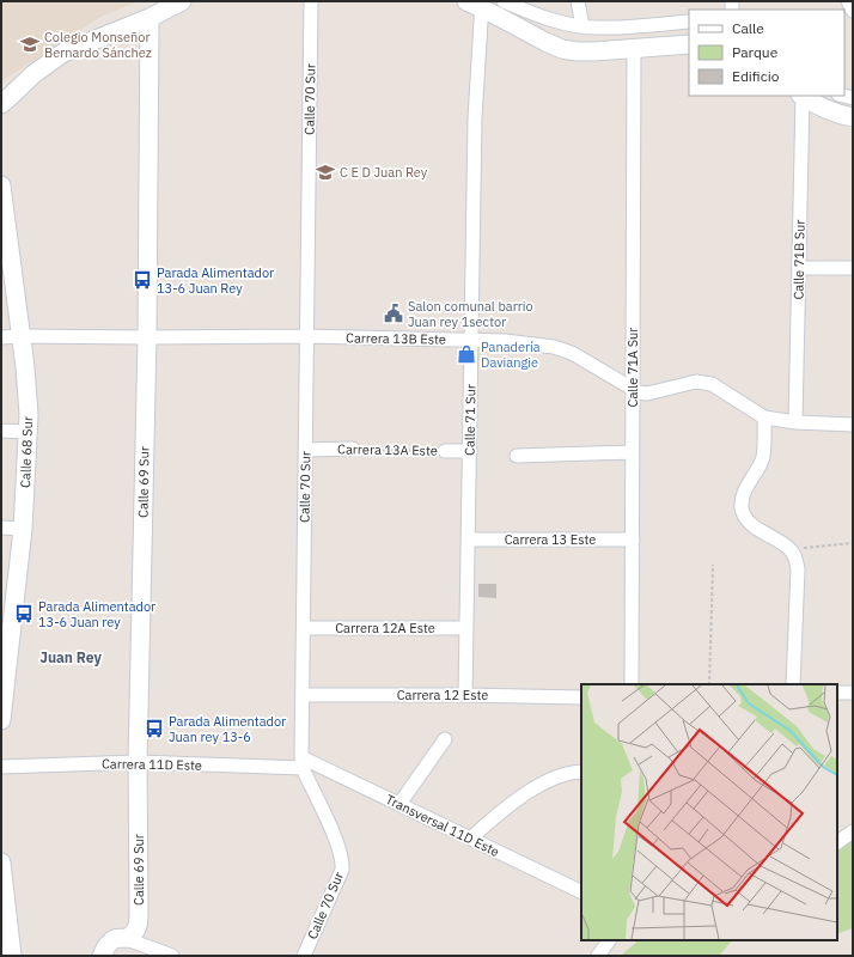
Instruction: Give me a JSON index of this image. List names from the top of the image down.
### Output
{
  "streets": {
    "street": [
      "Calle 70 Sur",
      "Calle 71B Sur",
      "Carrera 13B Este",
      "Calle 71A Sur",
      "Calle 71 Sur",
      "Carrera 13A Este",
      "Calle 68 Sur",
      "Calle 69 Sur",
      "Carrera 13 Este",
      "Carrera 12A Este",
      "Carrera 12 Este",
      "Carrera 11D Este",
      "Transversal 11D Este"
    ]
  },
  "crossings": [
    ["Calle 70 Sur", "Carrera 13B Este"],
    ["Calle 70 Sur", "Carrera 13A Este"],
    ["Calle 70 Sur", "Carrera 12A Este"],
    ["Calle 70 Sur", "Carrera 12 Este"],
    ["Calle 70 Sur", "Carrera 11D Este"],
    ["Calle 70 Sur", "Transversal 11D Este"],
    ["Carrera 13B Este", "Calle 71A Sur"],
    ["Carrera 13B Este", "Calle 71 Sur"],
    ["Carrera 13B Este", "Calle 68 Sur"],
    ["Carrera 13B Este", "Calle 69 Sur"],
    ["Calle 71A Sur", "Carrera 13 Este"],
    ["Calle 71 Sur", "Carrera 13A Este"],
    ["Calle 71 Sur", "Carrera 13 Este"],
    ["Calle 71 Sur", "Carrera 12A Este"],
    ["Calle 71 Sur", "Carrera 12 Este"],
    ["Calle 69 Sur", "Carrera 11D Este"],
    ["Carrera 11D Este", "Transversal 11D Este"]
  ],
  "districts": ["Juan Rey"],
  "places": {
    "school or university": ["Colegio Monseñor Bernardo Sánchez", "C E D Juan Rey"],
    "bus stop": ["Parada Alimentador 13-6 Juan Rey", "Parada Alimentador 13-6 Juan rey", "Parada Alimentador Juan rey 13-6"],
    "public building": ["Salon comunal barrio Juan rey 1sector"],
    "shop": ["Panadería Daviangie"]
  },
  "legend": ["Calle", "Parque", "Edificio"]
}
